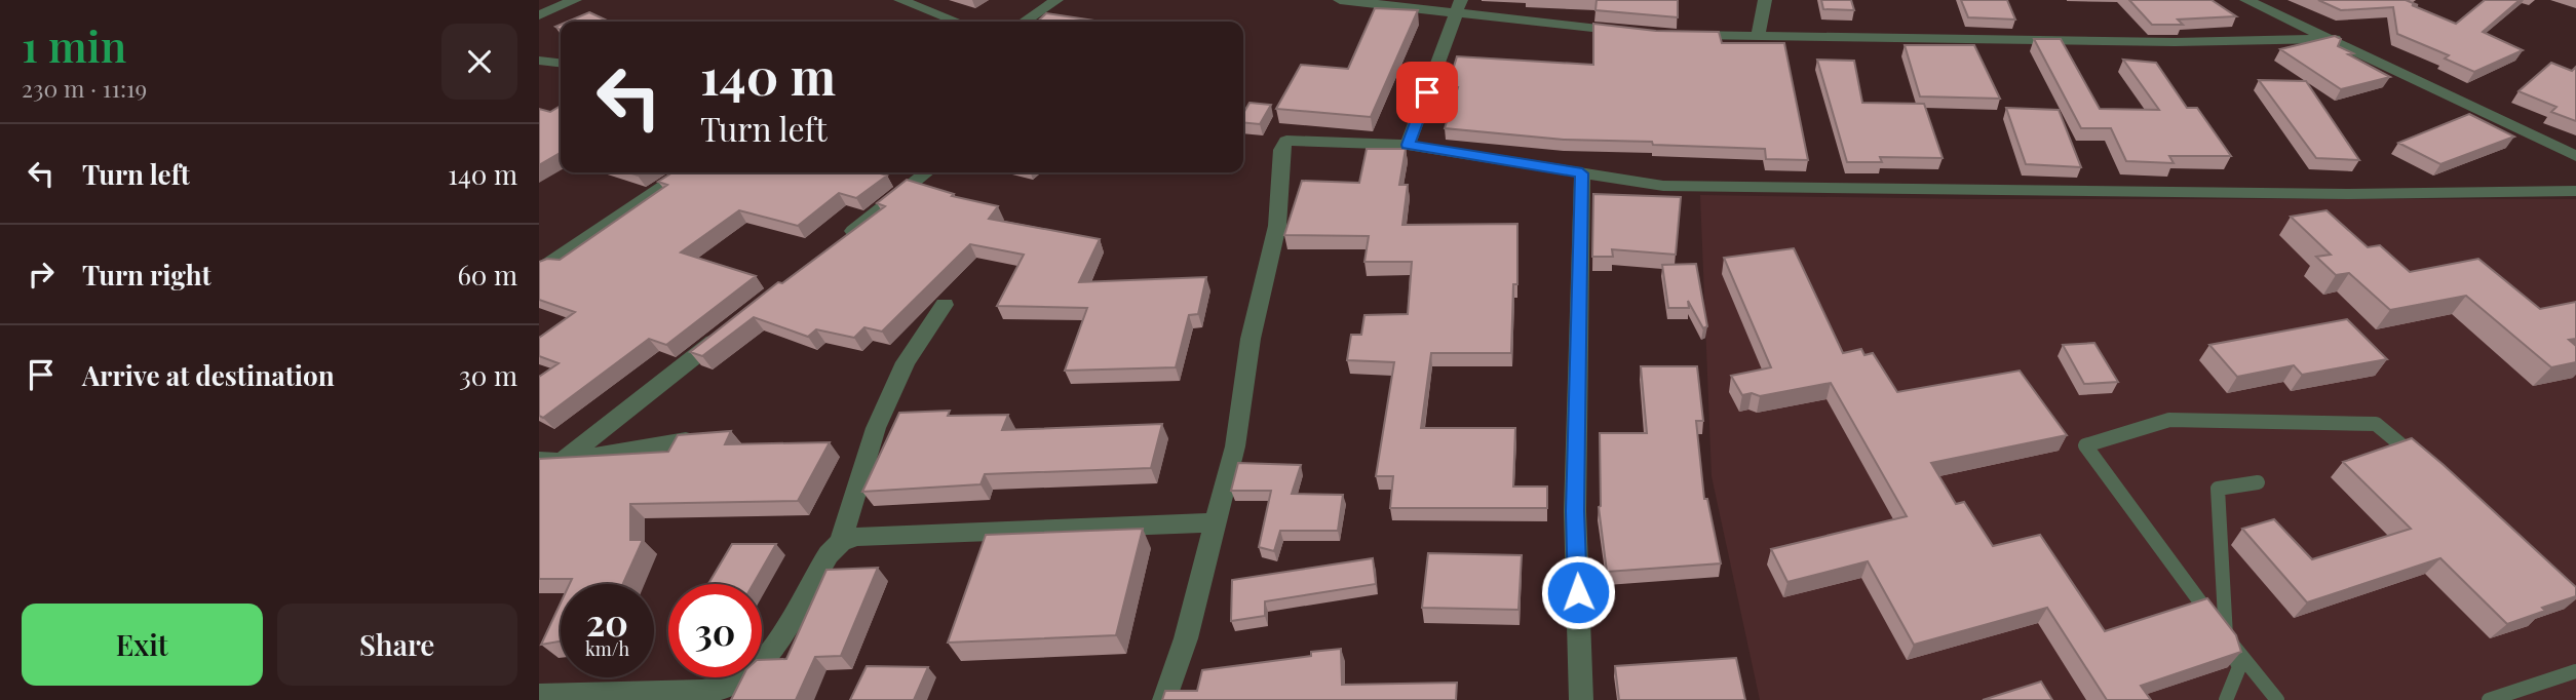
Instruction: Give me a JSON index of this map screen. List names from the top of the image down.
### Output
{
  "page": {
    "heading": ["1 min", "230 m · 11:19"],
    "turn": ["140 m", "Turn left"],
    "list": [
      {
        "name": "Turn left",
        "value": "140 m"
      },
      {
        "name": "Turn right",
        "value": "60 m"
      },
      {
        "name": "Arrive at destination",
        "value": "30 m"
      }
    ],
    "speed": "20 km/h",
    "limit": "30",
    "buttons": ["Exit", "Share"]
  }
}
